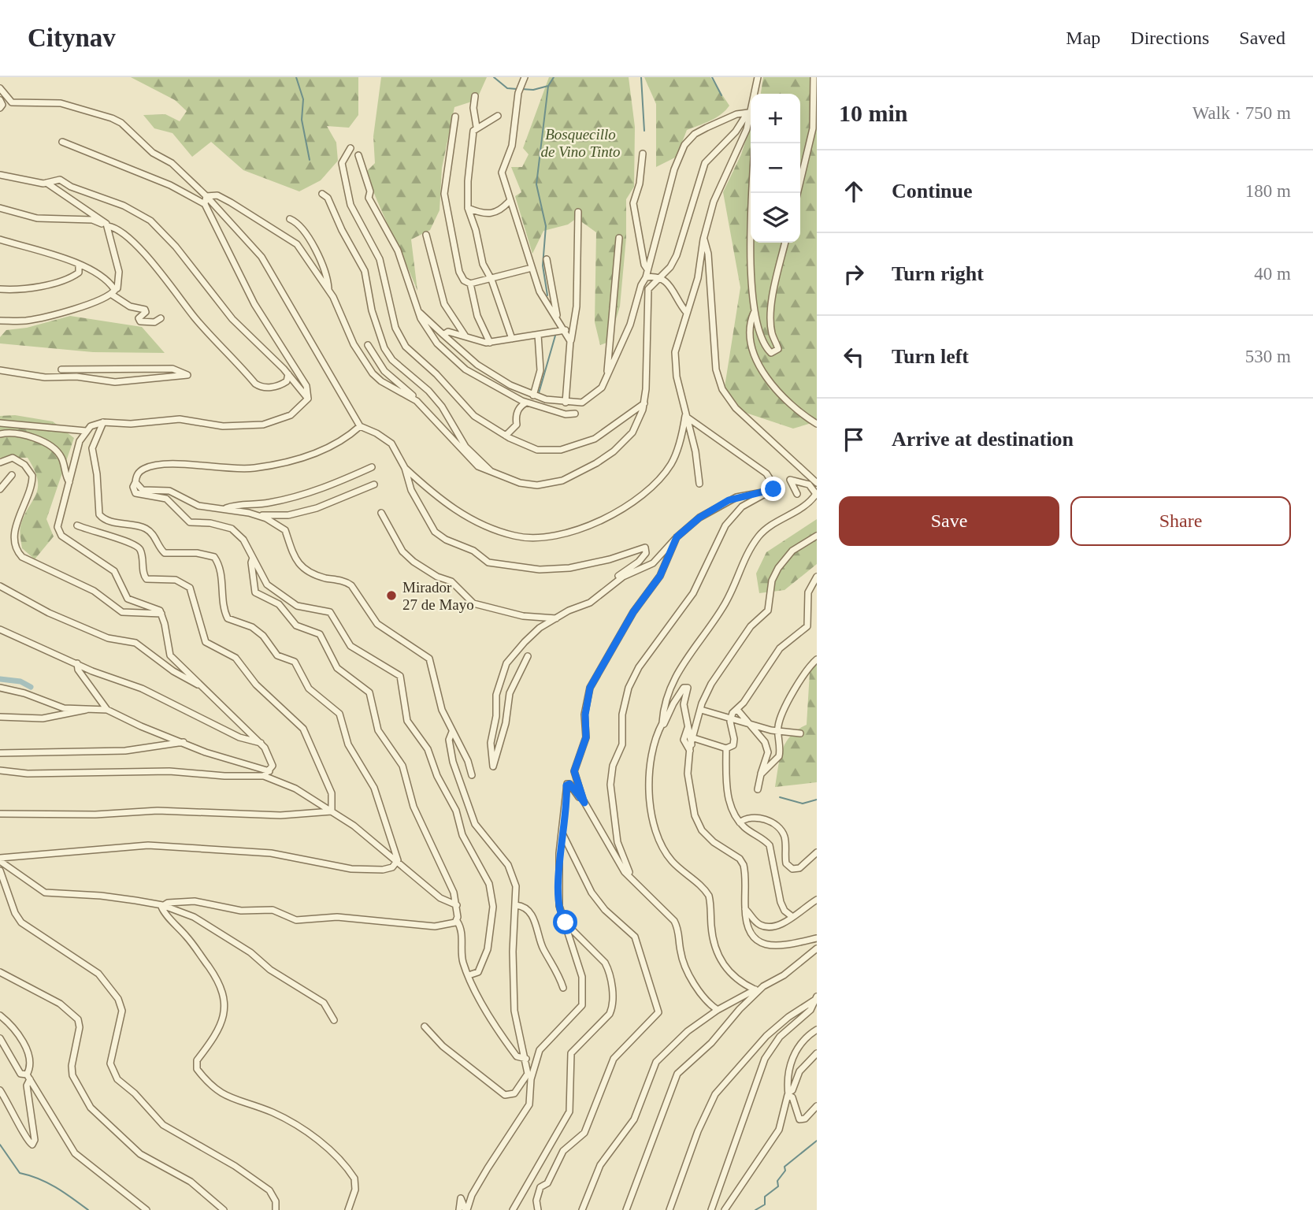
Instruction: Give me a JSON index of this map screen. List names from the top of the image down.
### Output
{
  "parks": ["Bosquecillo de Vino Tinto"],
  "places": ["Mirador 27 de Mayo"],
  "page": {
    "header": "Citynav",
    "nav": ["Map", "Directions", "Saved"],
    "heading": ["10 min", "Walk · 750 m"],
    "map_buttons": ["+", "−"],
    "list": [
      ["Continue", "180 m"],
      ["Turn right", "40 m"],
      ["Turn left", "530 m"],
      "Arrive at destination"
    ],
    "buttons": ["Save", "Share"]
  }
}
